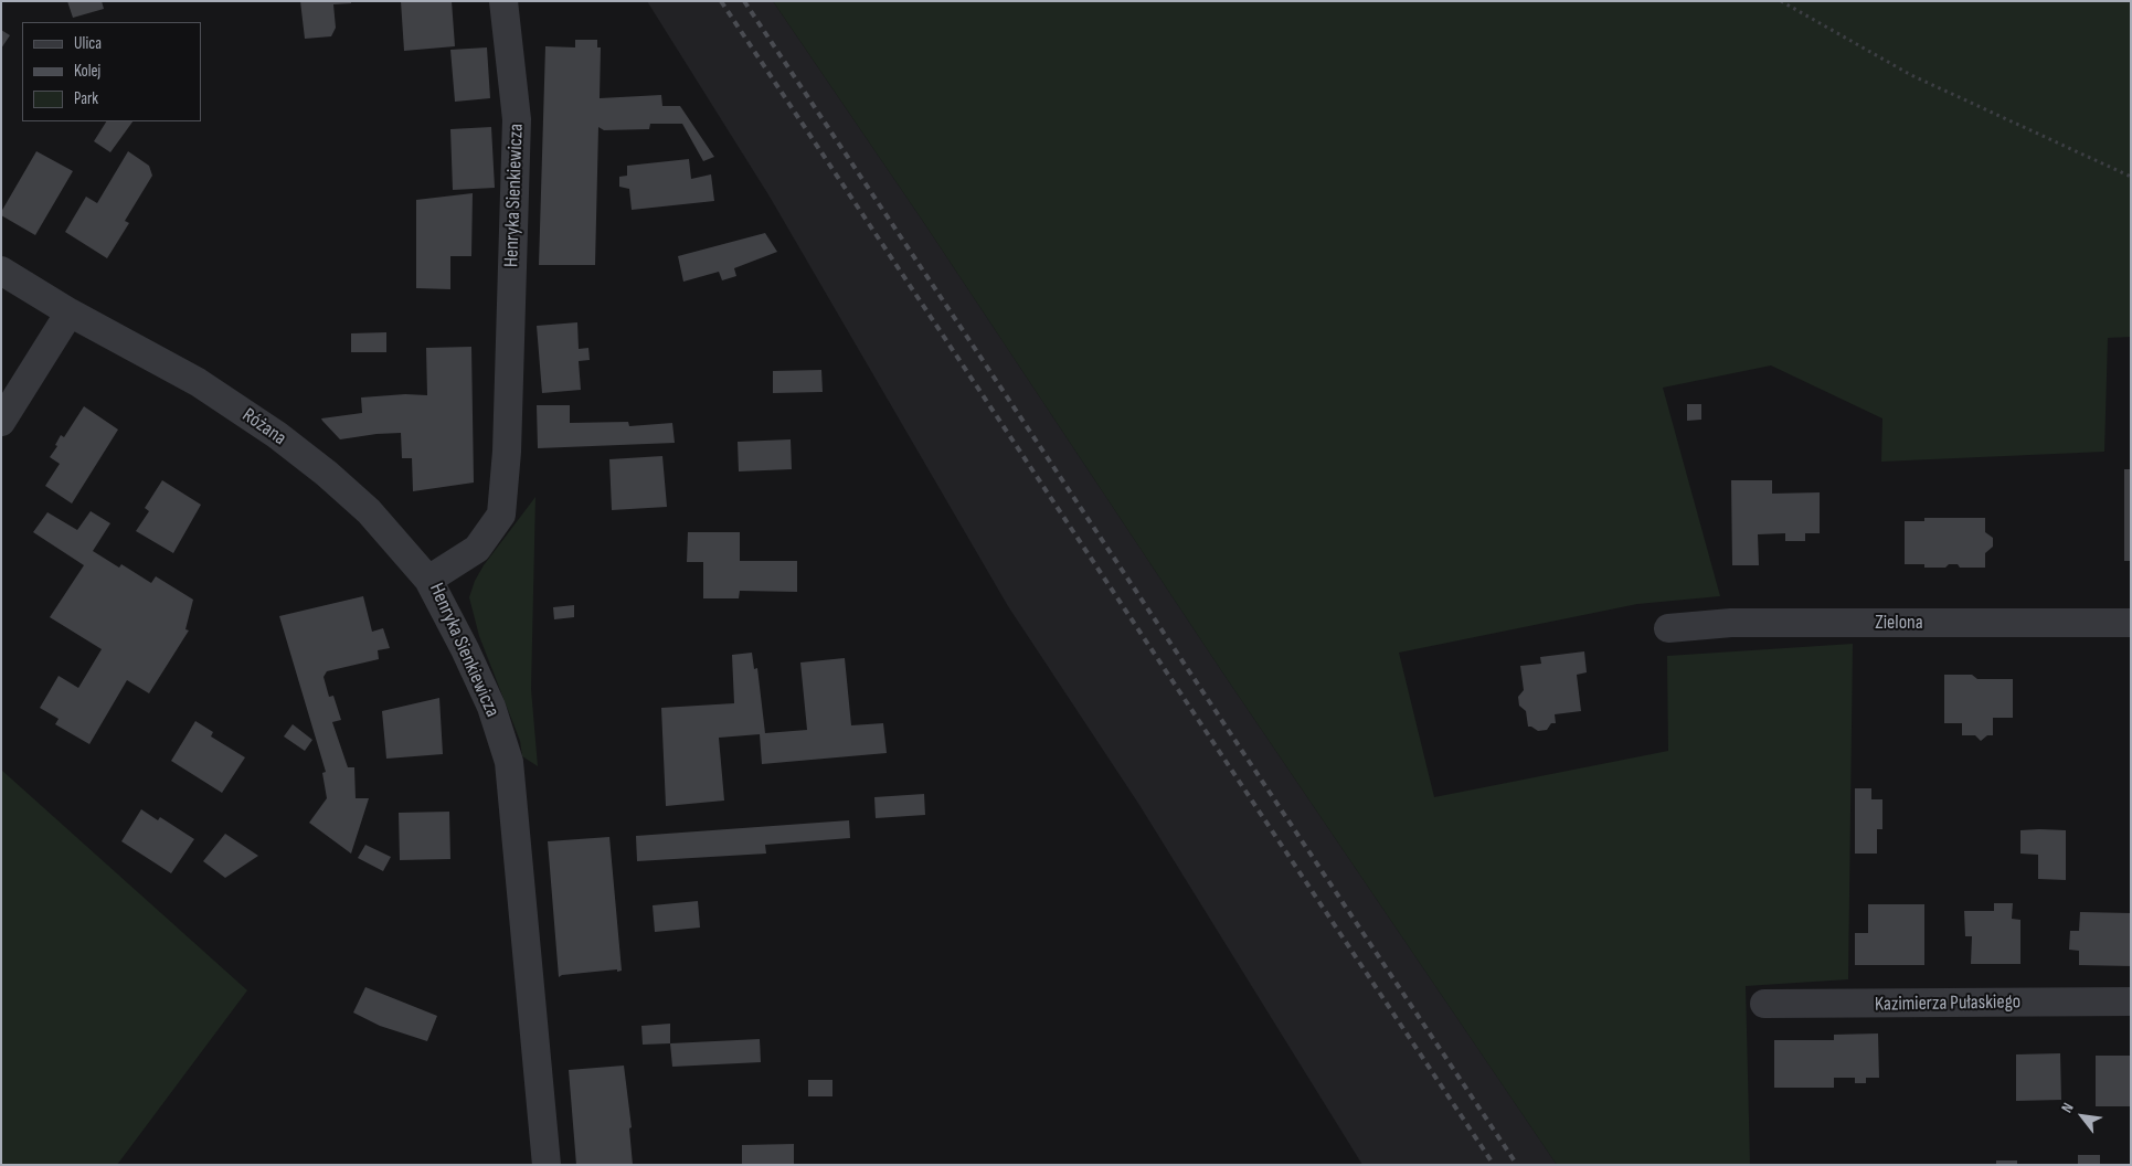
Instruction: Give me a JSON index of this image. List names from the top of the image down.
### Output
{
  "streets": {
    "street": [
      "Henryka Sienkiewicza",
      "Różana",
      "Zielona",
      "Kazimierza Pułaskiego"
    ]
  },
  "crossings": [
    ["Henryka Sienkiewicza", "Różana"]
  ],
  "legend": ["Ulica", "Kolej", "Park"],
  "north": "top left"
}
